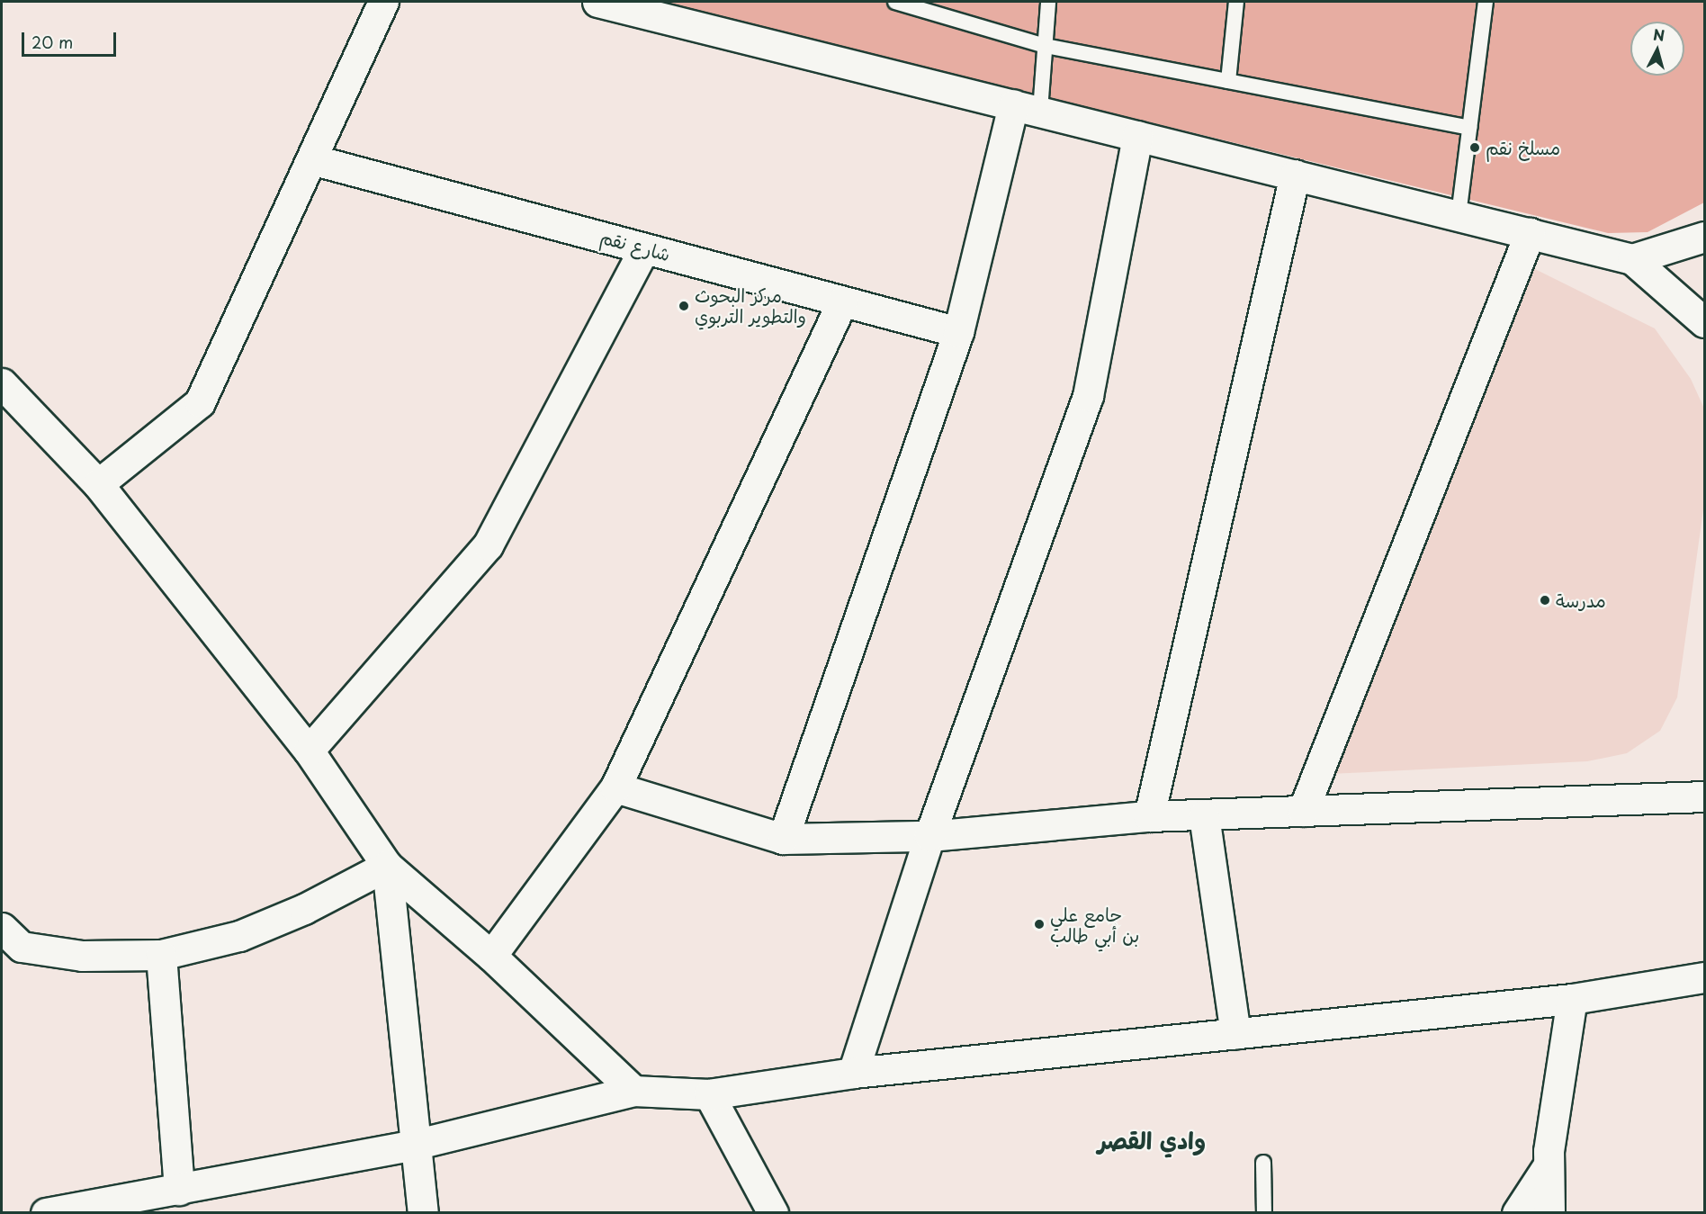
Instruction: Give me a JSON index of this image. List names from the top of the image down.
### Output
{
  "streets": {
    "street": ["شارع نقم"]
  },
  "districts": ["وادي القصر"],
  "places": [
    "مسلخ نقم",
    "مركز البحوث والتطوير التربوي",
    "مدرسة",
    "جامع علي بن أبي طالب"
  ],
  "scale_bar": "20 m",
  "north": "top"
}
